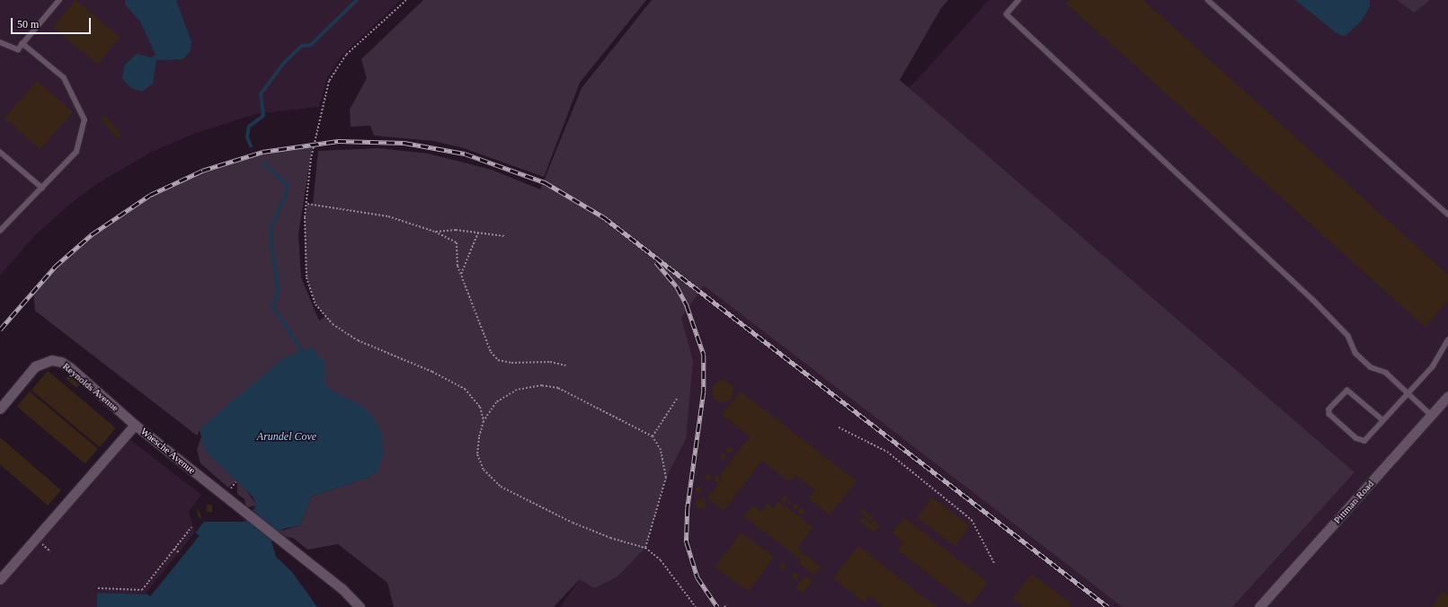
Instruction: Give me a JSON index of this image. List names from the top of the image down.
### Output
{
  "streets": {
    "street": ["Reynolds Avenue", "Waesche Avenue", "Pittman Road"]
  },
  "crossings": [
    ["Reynolds Avenue", "Waesche Avenue"]
  ],
  "water": ["Arundel Cove"],
  "scale_bar": "50 m"
}
